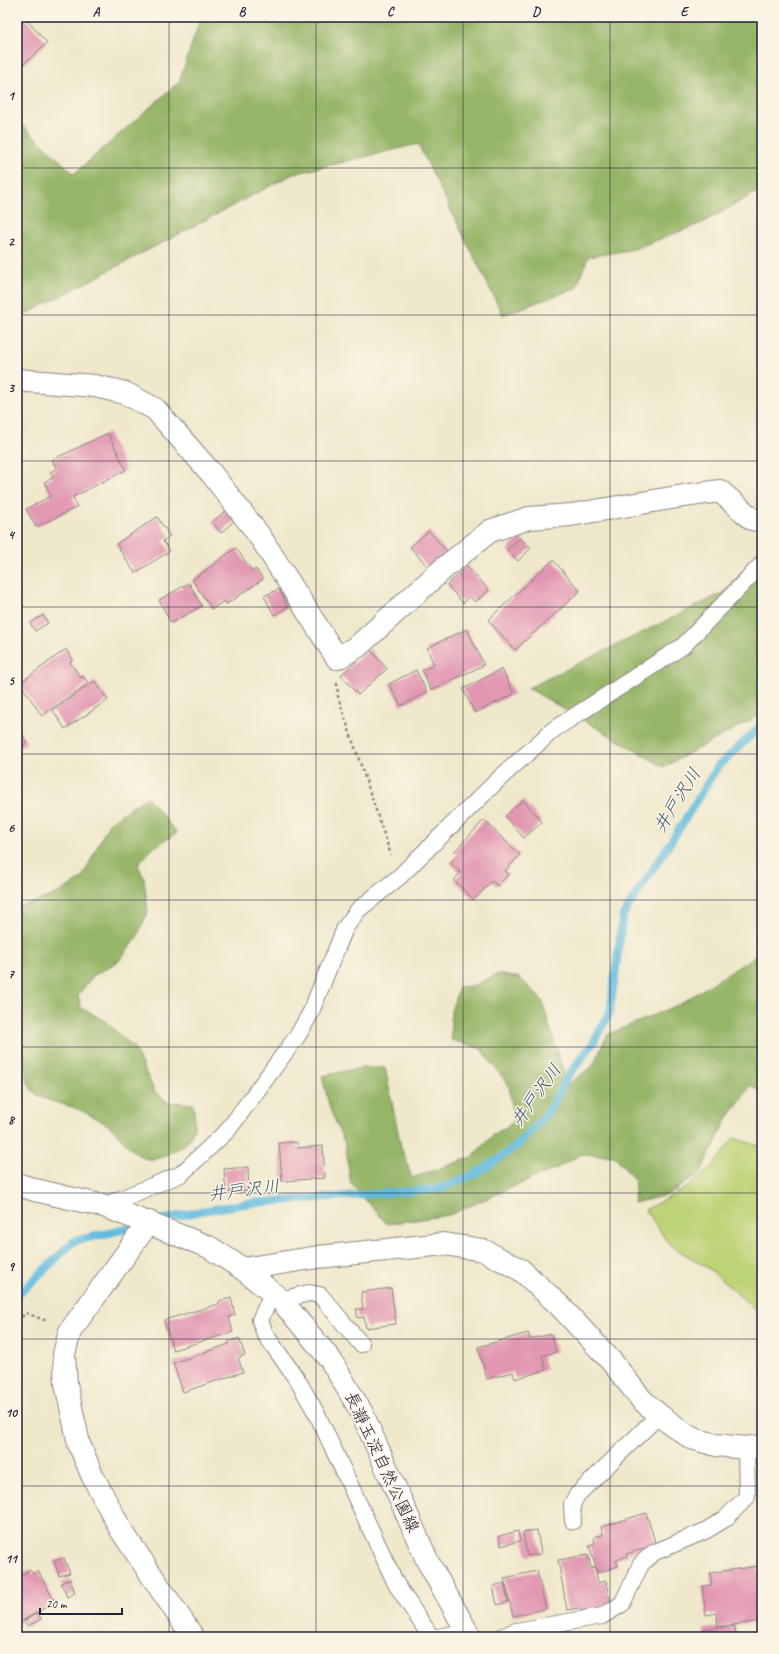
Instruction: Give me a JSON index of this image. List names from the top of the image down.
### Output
{
  "streets": {
    "street": ["長瀞玉淀自然公園線"]
  },
  "water": ["井戸沢川"],
  "scale_bar": "20 m",
  "grid": {
    "columns": [
      "A",
      "B",
      "C",
      "D",
      "E"
    ],
    "rows": [
      "1",
      "2",
      "3",
      "4",
      "5",
      "6",
      "7",
      "8",
      "9",
      "10",
      "11"
    ]
  }
}
